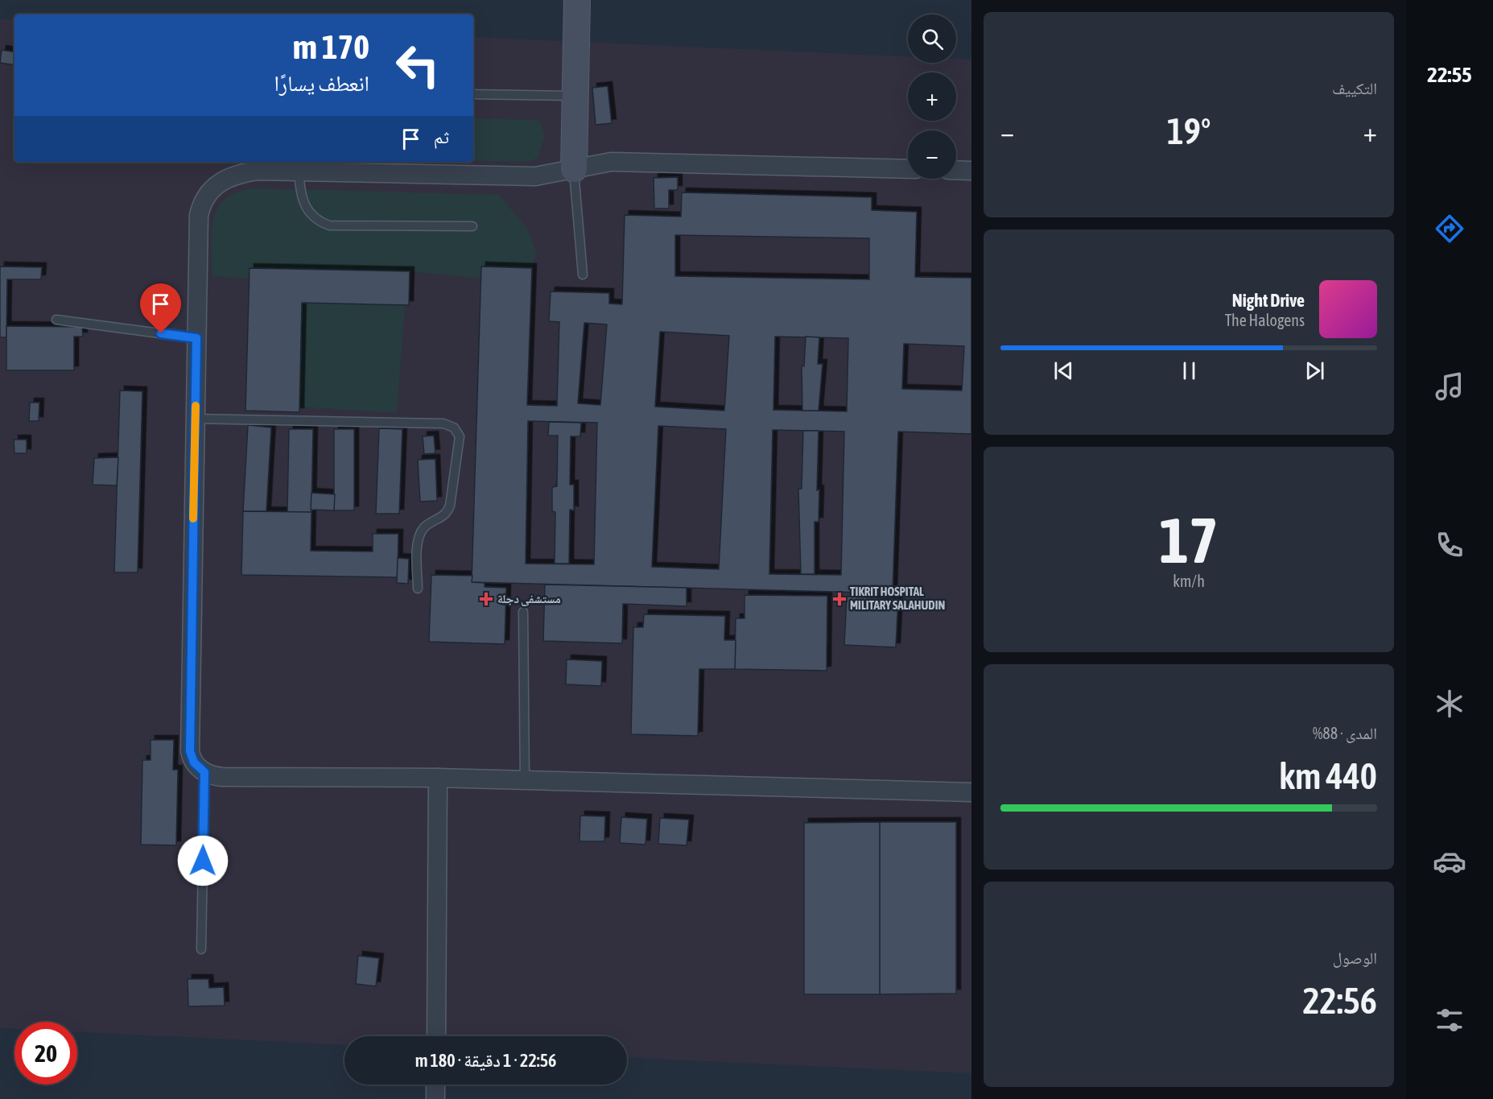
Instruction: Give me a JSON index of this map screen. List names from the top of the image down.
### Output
{
  "places": {
    "health": ["مستشفى دجلة", "TIKRIT HOSPITAL MILITARY SALAHUDIN"]
  },
  "page": {
    "tabs": "22:55",
    "tile": [
      "التكييف",
      ["17", "km/h"],
      ["المدى · 88%", "440 km"],
      ["الوصول", "22:56"]
    ],
    "map_buttons": ["+", "−"],
    "turn": ["170 m", "انعطف يسارًا"],
    "heat": ["−", "19°", "+"],
    "then": "ثم",
    "song": ["Night Drive", "The Halogens"],
    "limit": "20",
    "trip": "22:56 · 1 دقيقة · 180 m"
  }
}
